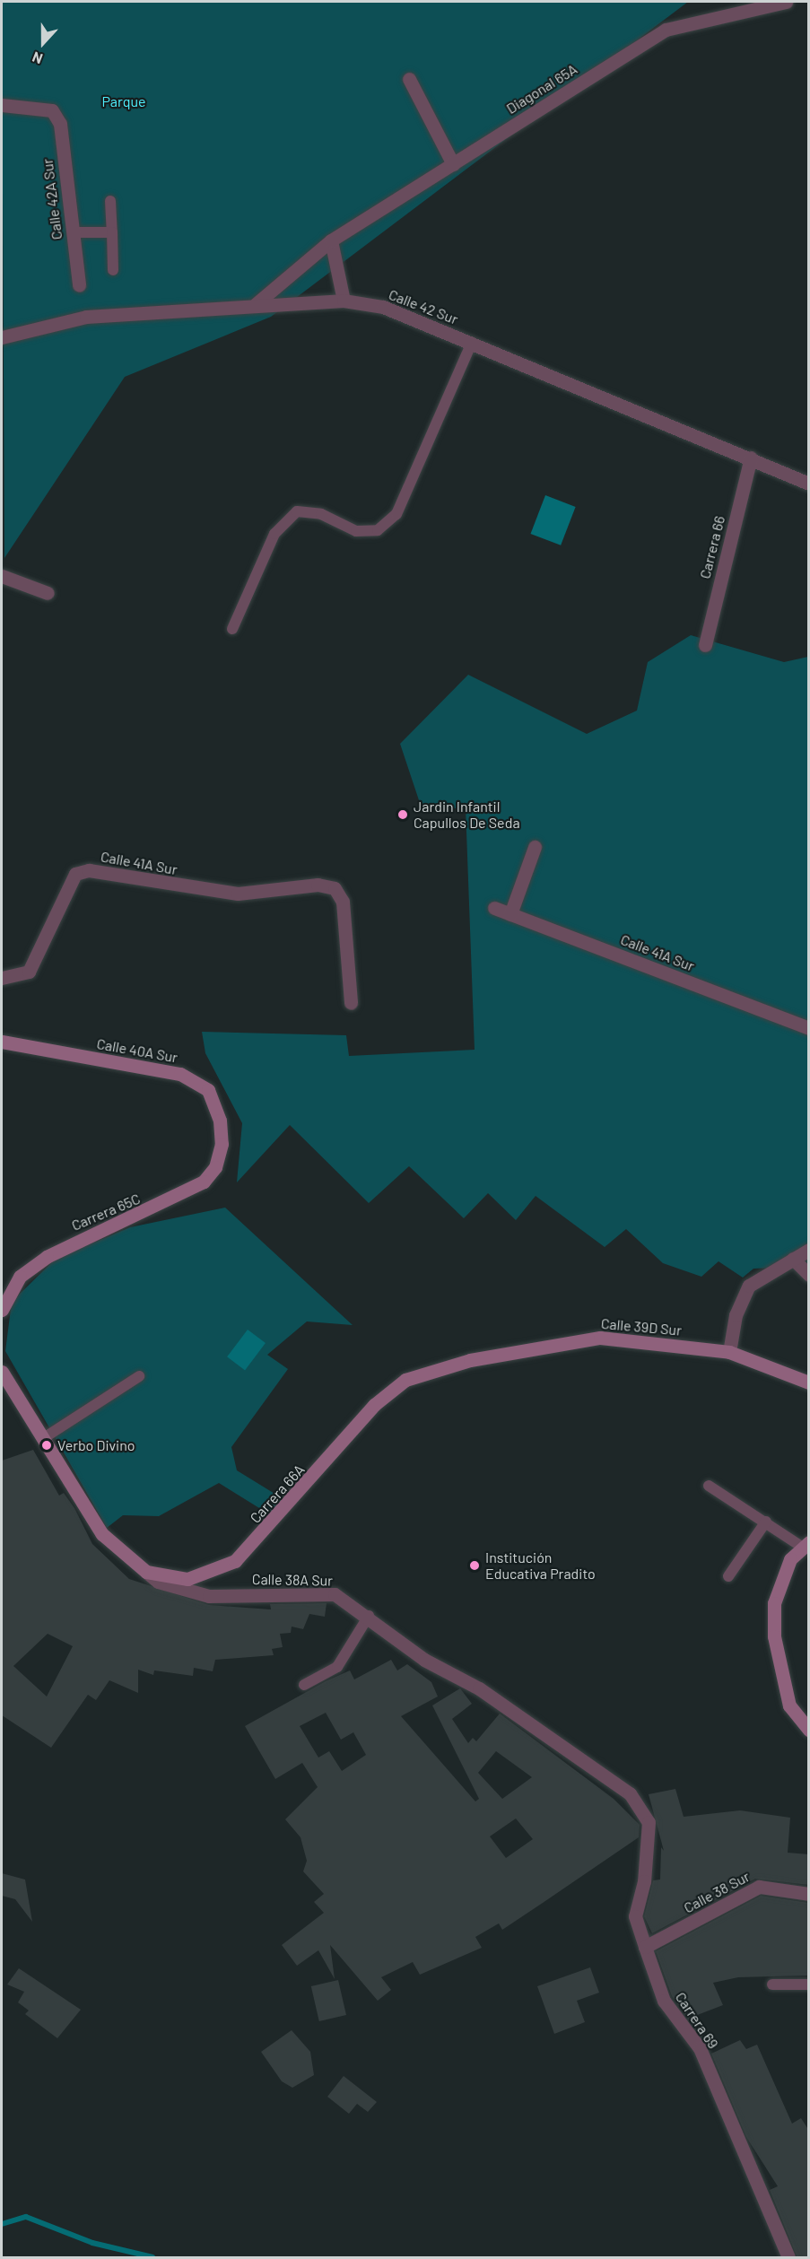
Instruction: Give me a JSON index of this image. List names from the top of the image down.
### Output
{
  "streets": {
    "main road": [
      "Calle 40A Sur",
      "Carrera 65C",
      "Calle 39D Sur",
      "Carrera 66A",
      "Calle 38A Sur"
    ],
    "street": [
      "Diagonal 65A",
      "Calle 42A Sur",
      "Calle 42 Sur",
      "Carrera 66",
      "Calle 41A Sur",
      "Calle 38 Sur",
      "Carrera 69"
    ]
  },
  "crossings": [
    ["Diagonal 65A", "Calle 42 Sur"],
    ["Calle 42 Sur", "Carrera 66"],
    ["Calle 40A Sur", "Carrera 65C"],
    ["Calle 39D Sur", "Carrera 66A"],
    ["Carrera 66A", "Calle 38A Sur"],
    ["Calle 38A Sur", "Carrera 69"],
    ["Calle 38 Sur", "Carrera 69"]
  ],
  "parks": ["Parque"],
  "places": ["Jardin Infantil Capullos De Seda", "Verbo Divino", "Institución Educativa Pradito"],
  "north": "bottom"
}
